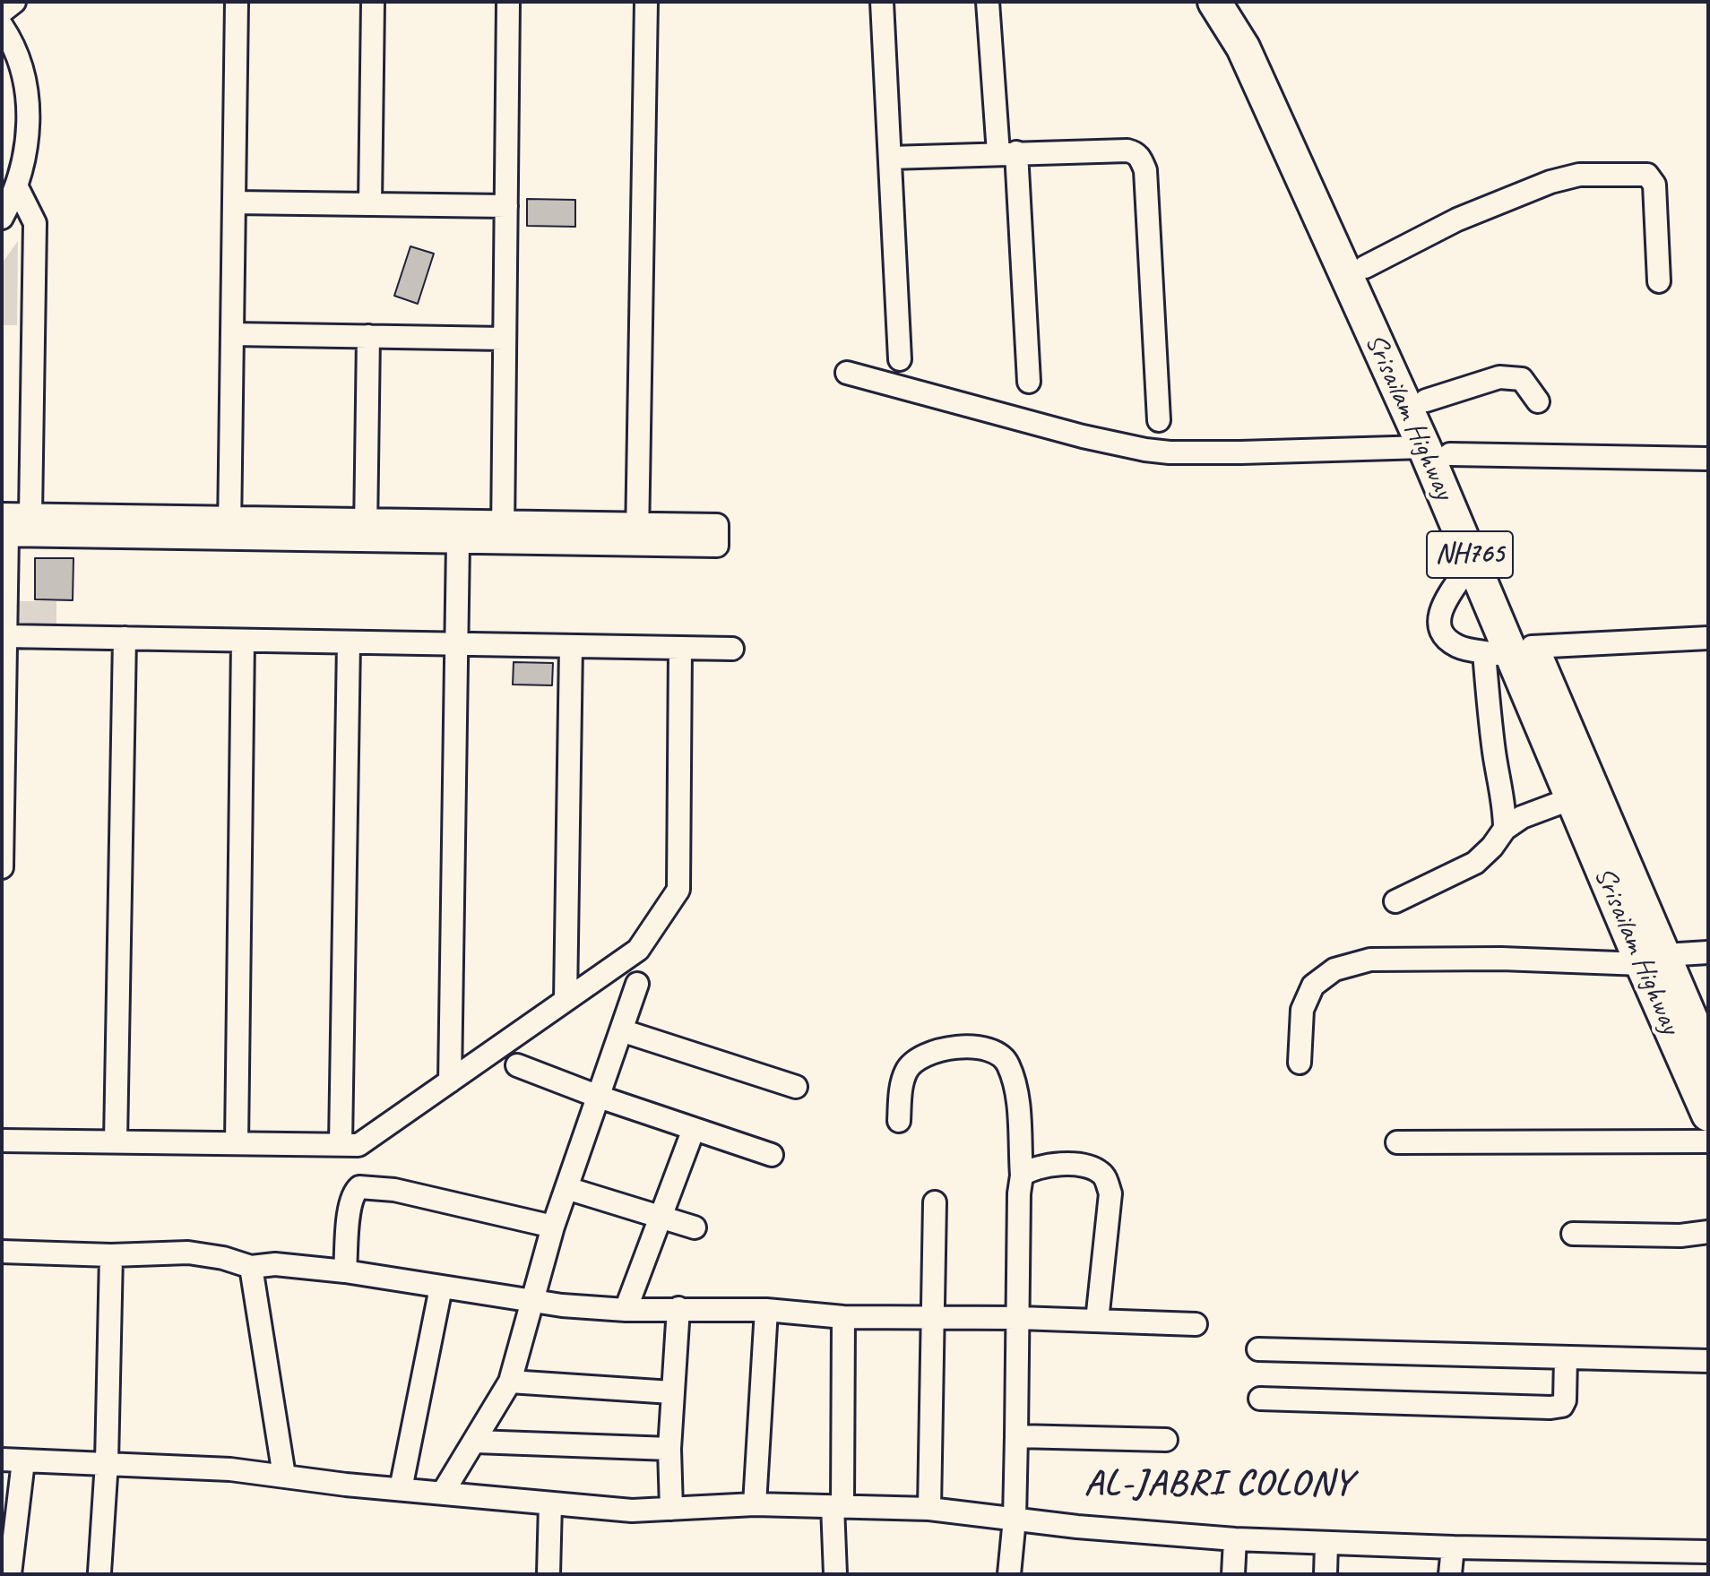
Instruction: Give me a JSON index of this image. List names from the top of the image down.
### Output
{
  "streets": {
    "highway": ["Srisailam Highway", "NH765"]
  },
  "districts": ["AL-JABRI COLONY"]
}
